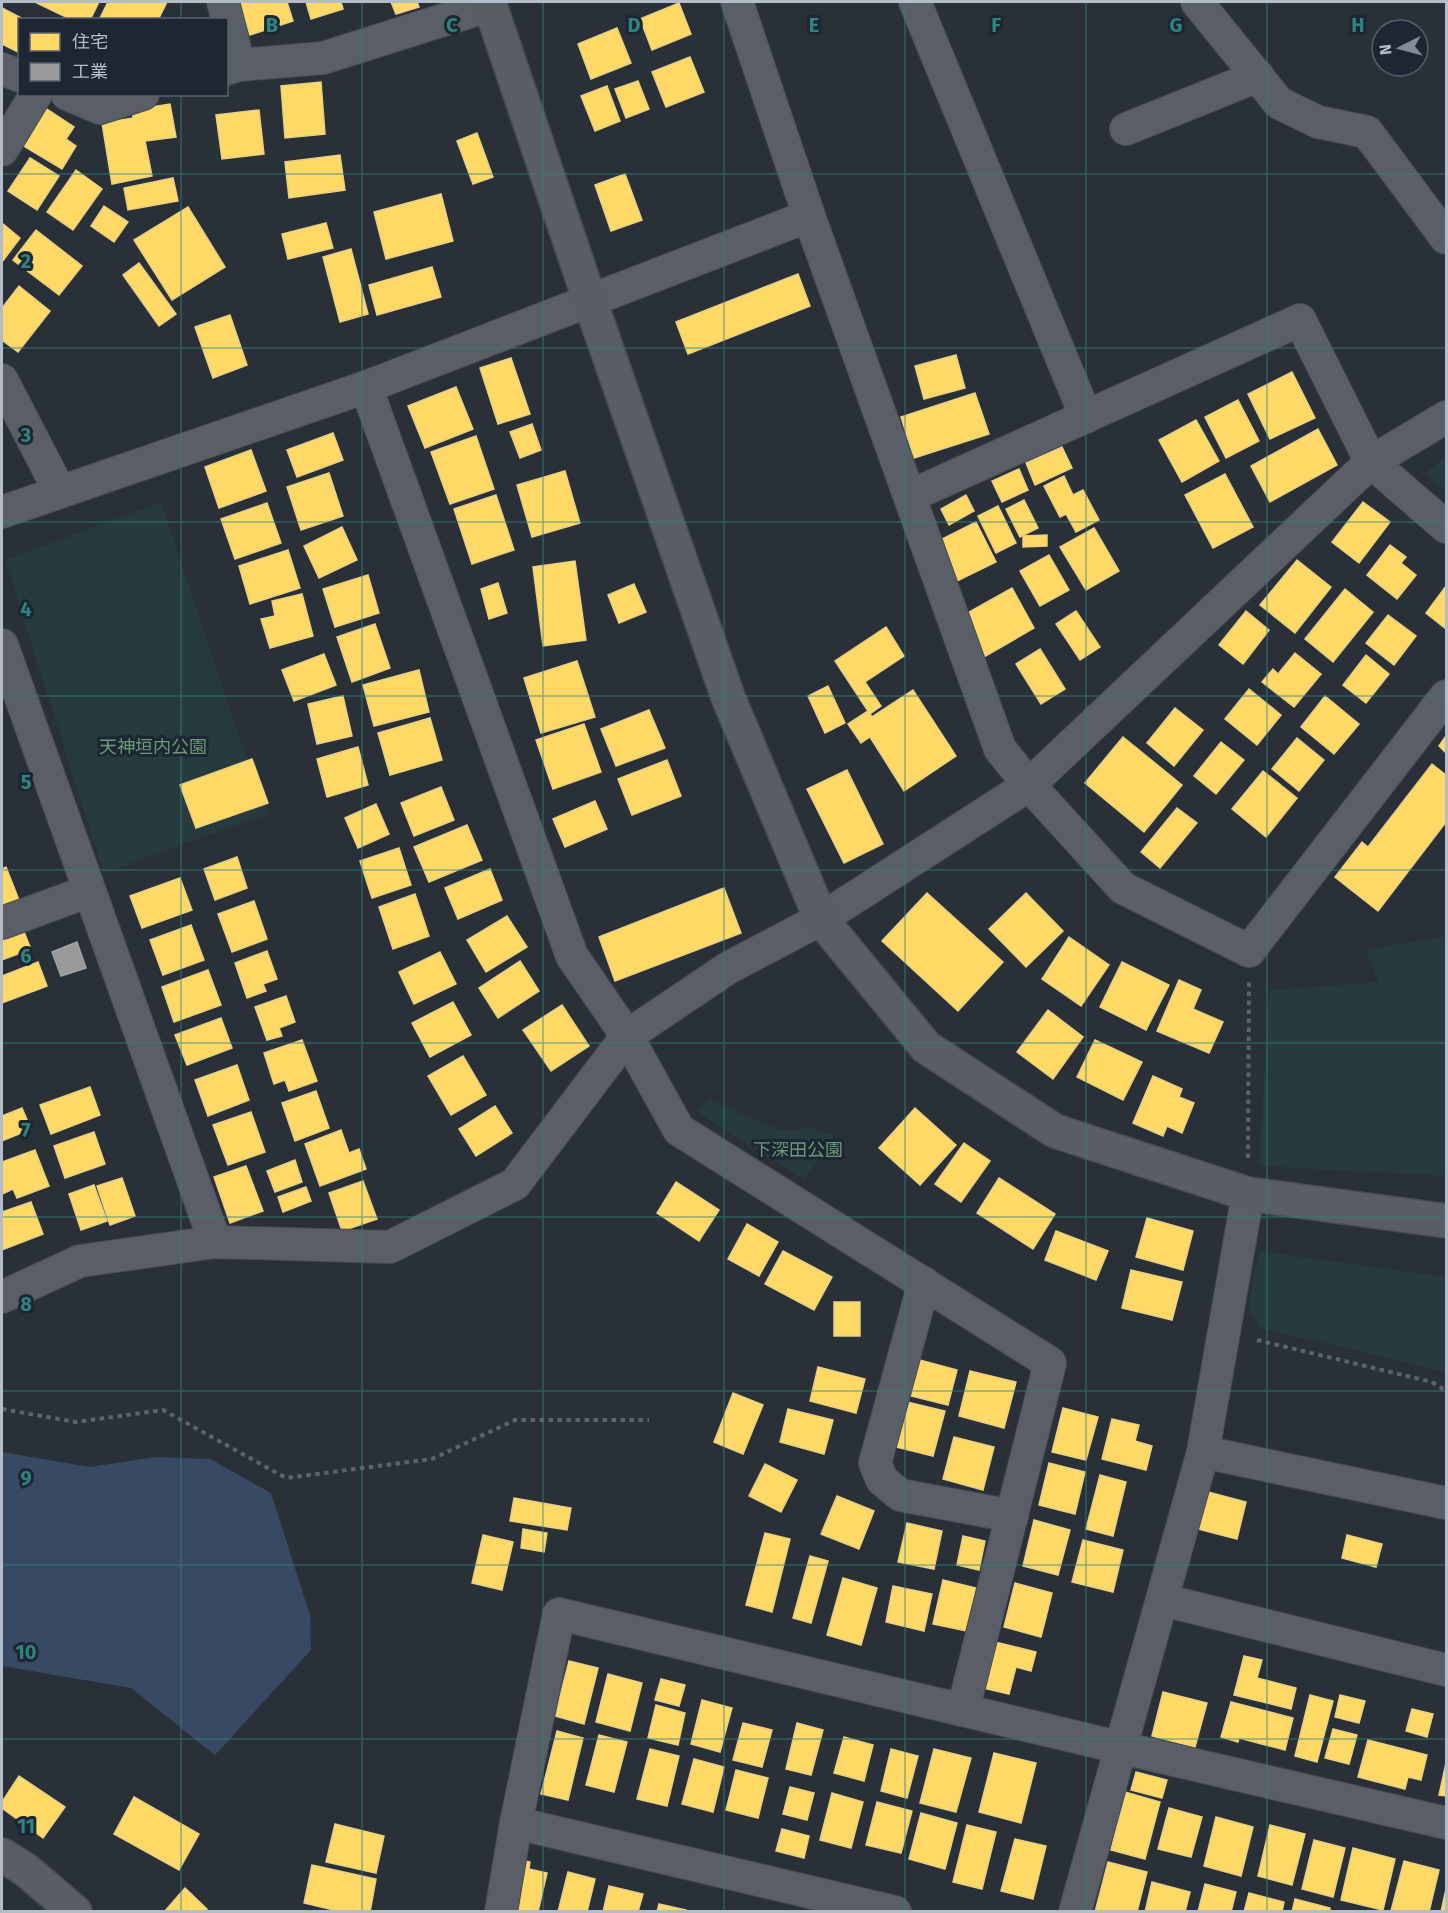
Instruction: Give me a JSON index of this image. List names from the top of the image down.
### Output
{
  "parks": ["天神垣内公園", "下深田公園"],
  "legend": ["住宅", "工業"],
  "north": "left",
  "grid": {
    "columns": [
      "B",
      "C",
      "D",
      "E",
      "F",
      "G",
      "H"
    ],
    "rows": [
      "2",
      "3",
      "4",
      "5",
      "6",
      "7",
      "8",
      "9",
      "10",
      "11"
    ]
  }
}
